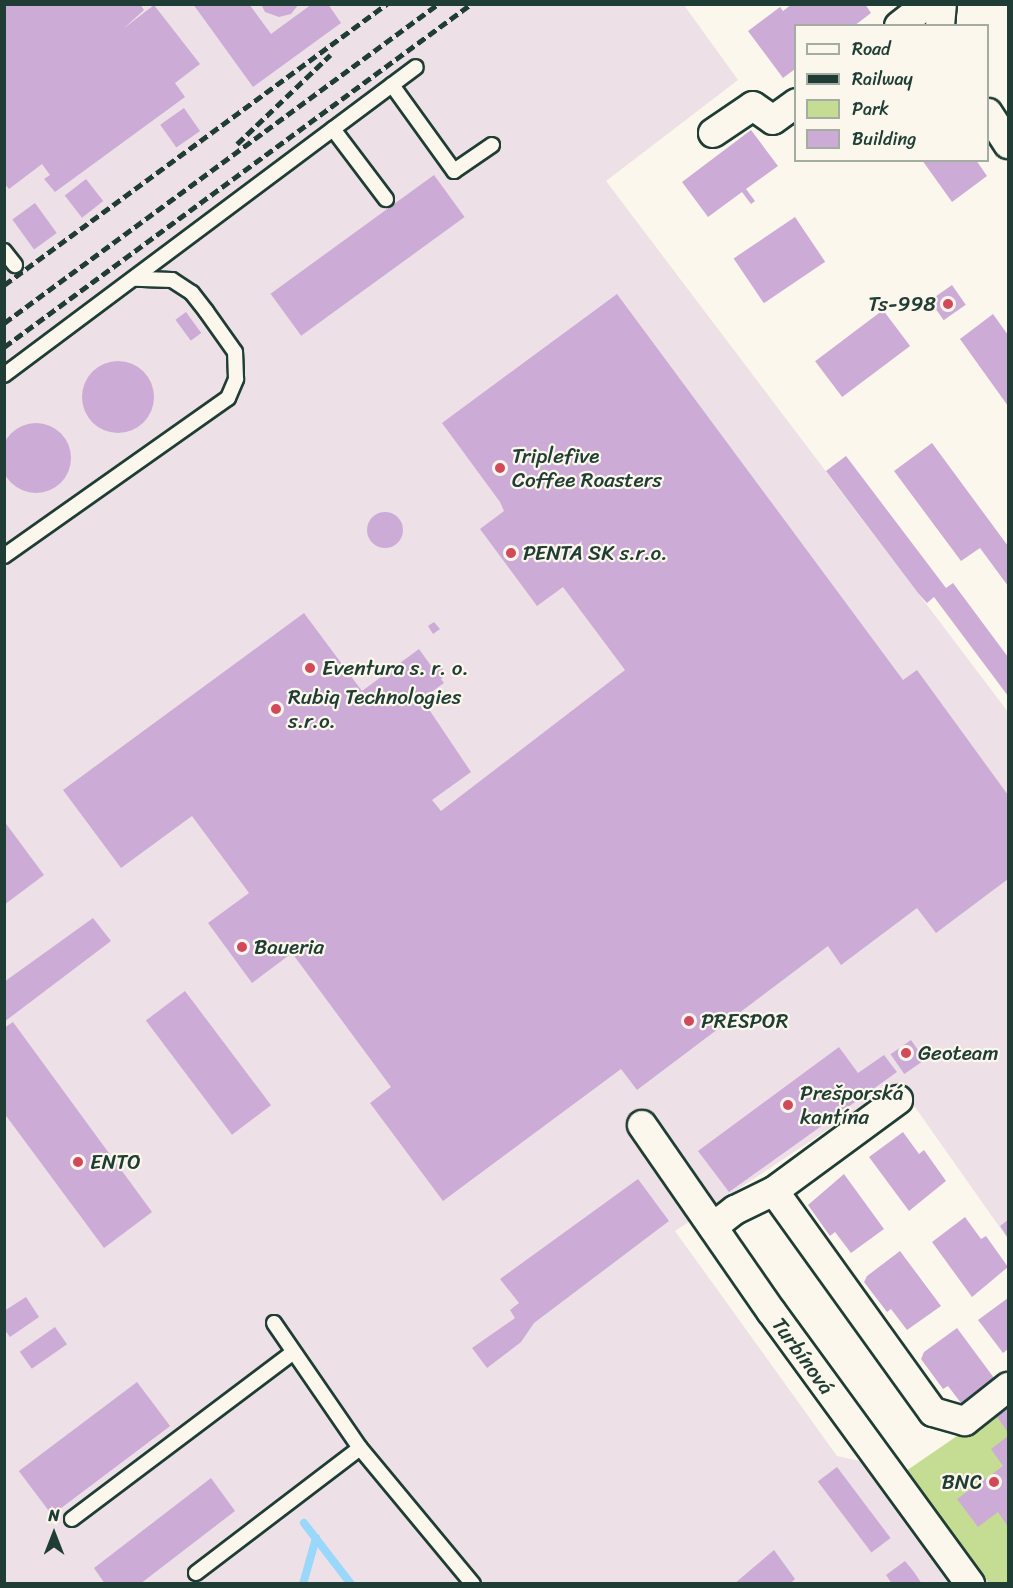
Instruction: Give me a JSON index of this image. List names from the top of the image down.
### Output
{
  "streets": {
    "street": ["Turbínová"]
  },
  "places": [
    "Ts-998",
    "Triplefive Coffee Roasters",
    "PENTA SK s.r.o.",
    "Eventura s. r. o.",
    "Rubiq Technologies s.r.o.",
    "Baueria",
    "PRESPOR",
    "Geoteam",
    "Prešporská kantína",
    "ENTO",
    "BNC"
  ],
  "legend": [
    "Road",
    "Railway",
    "Park",
    "Building"
  ],
  "north": "top"
}
